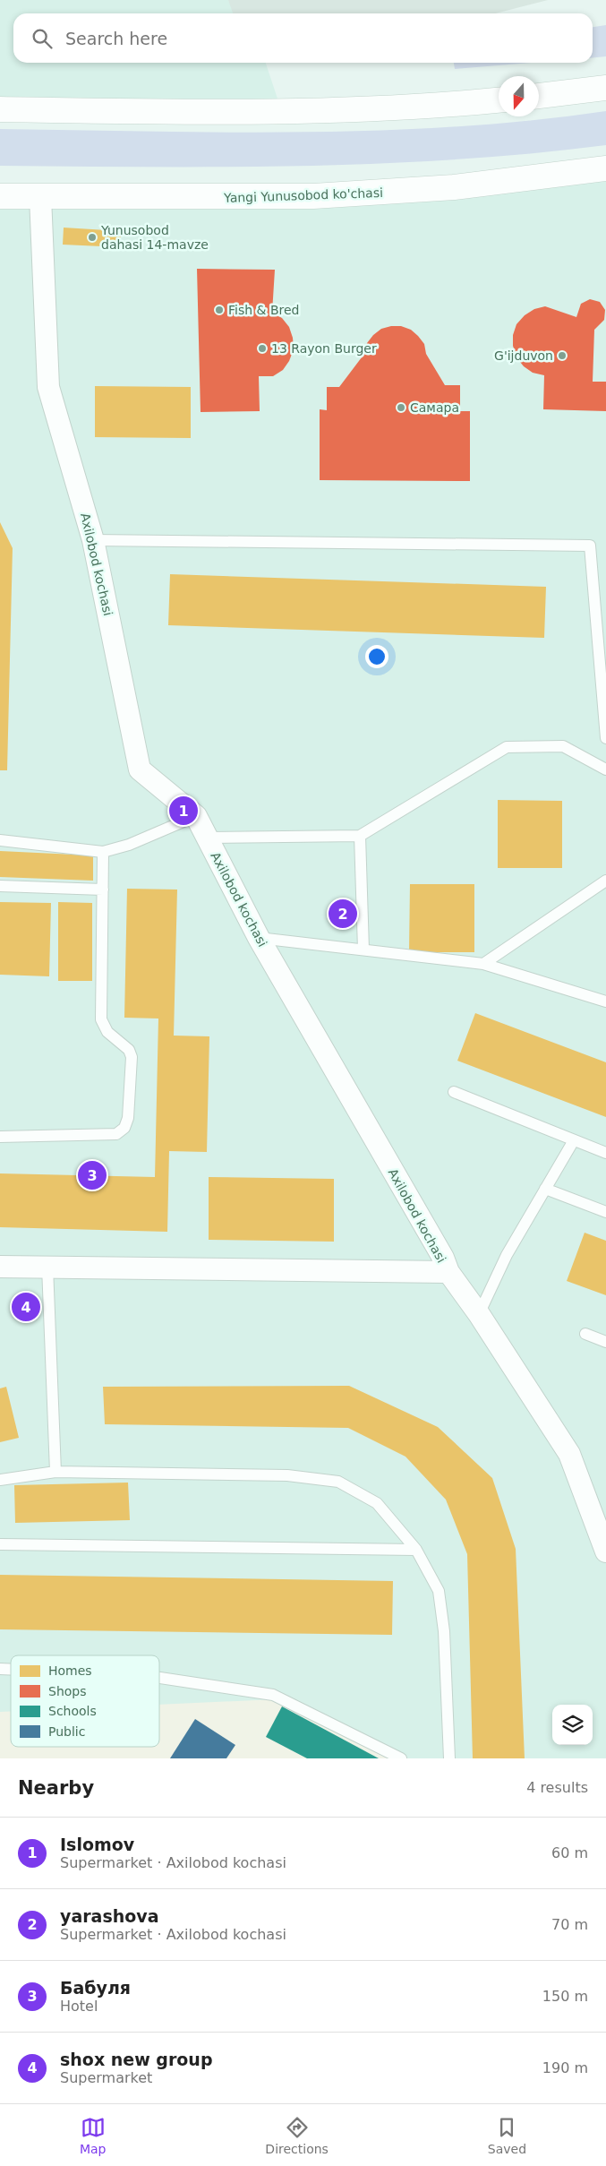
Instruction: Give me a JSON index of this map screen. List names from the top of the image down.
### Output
{
  "streets": {
    "main road": ["Yangi Yunusobod ko'chasi"],
    "street": ["Axilobod kochasi"]
  },
  "crossings": [
    ["Yangi Yunusobod ko'chasi", "Axilobod kochasi"]
  ],
  "places": [
    "Yunusobod dahasi 14-mavze",
    "Fish & Bred",
    "13 Rayon Burger",
    "G'ijduvon",
    "Самара"
  ],
  "legend": [
    "Homes",
    "Shops",
    "Schools",
    "Public"
  ],
  "north": "bottom",
  "page": {
    "search": "Search here",
    "pins": [
      "1",
      "2",
      "3",
      "4"
    ],
    "heading": ["Nearby", "4 results"],
    "list": [
      {
        "mark": "1",
        "name": "Islomov",
        "note": "Supermarket · Axilobod kochasi",
        "value": "60 m"
      },
      {
        "mark": "2",
        "name": "yarashova",
        "note": "Supermarket · Axilobod kochasi",
        "value": "70 m"
      },
      {
        "mark": "3",
        "name": "Бабуля",
        "note": "Hotel",
        "value": "150 m"
      },
      {
        "mark": "4",
        "name": "shox new group",
        "note": "Supermarket",
        "value": "190 m"
      }
    ],
    "nav": ["Map", "Directions", "Saved"]
  }
}
